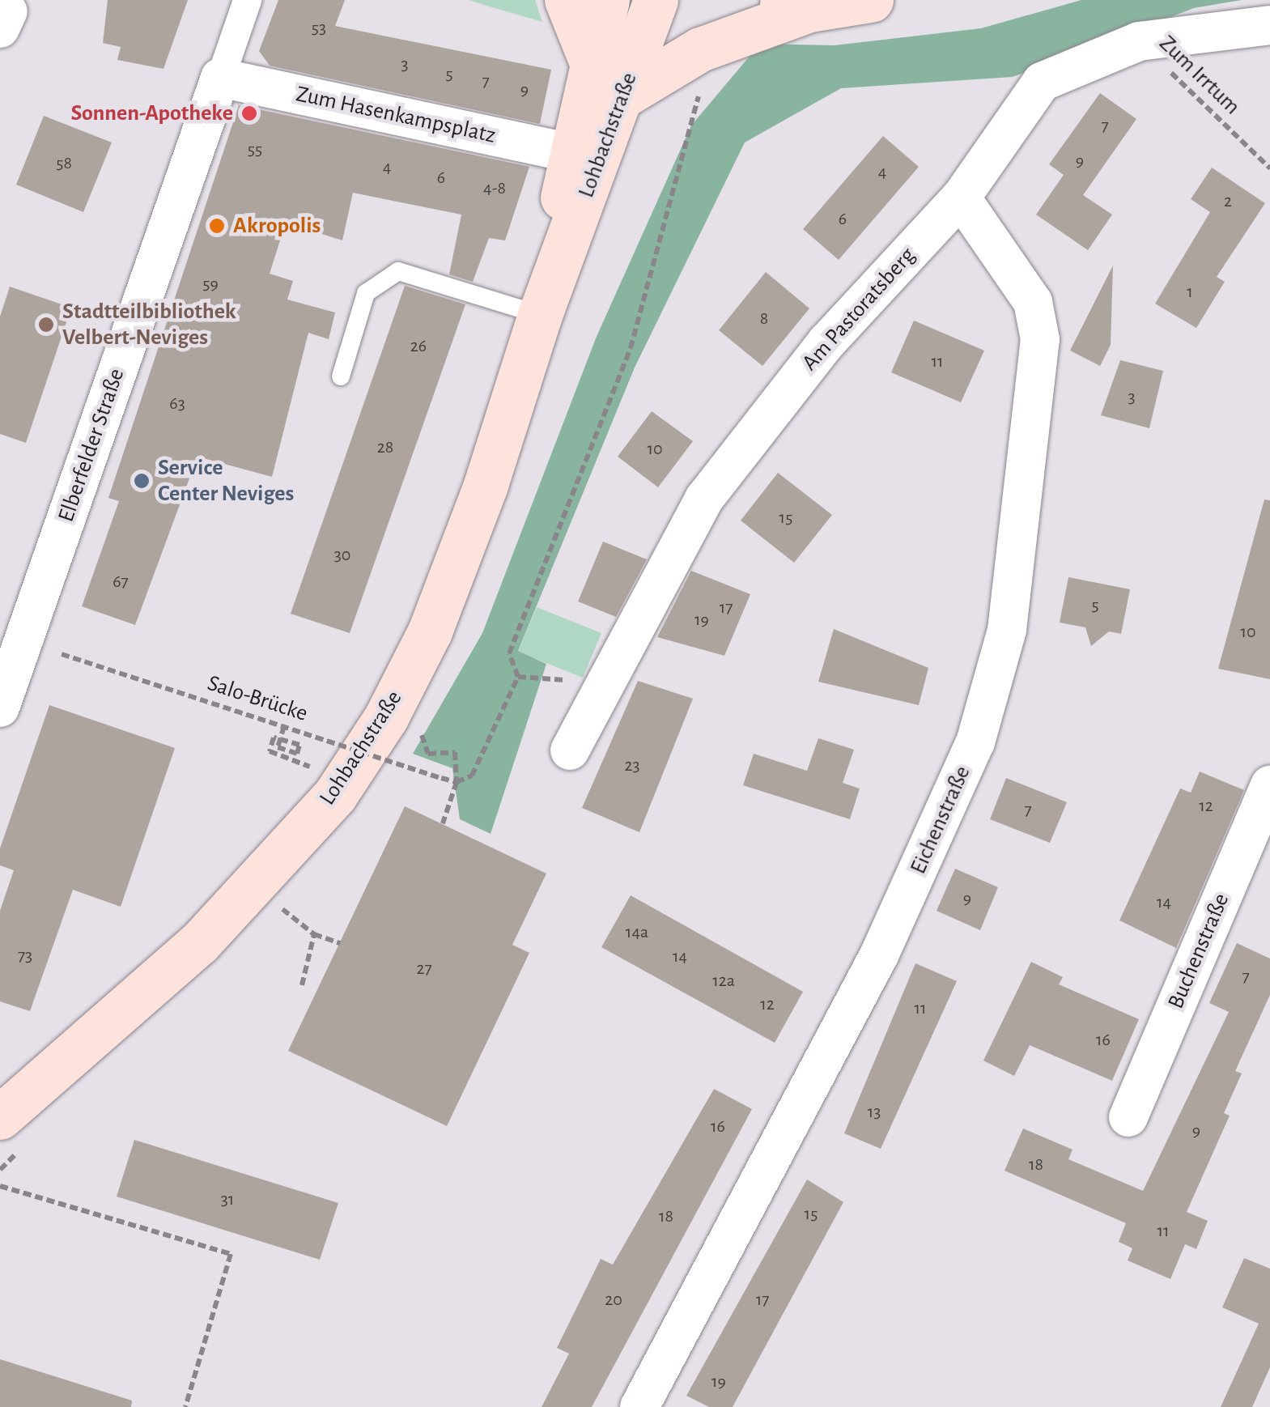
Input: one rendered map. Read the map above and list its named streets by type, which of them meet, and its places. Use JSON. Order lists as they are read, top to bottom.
{
  "streets": {
    "main road": ["Lohbachstraße"],
    "street": [
      "Zum Hasenkampsplatz",
      "Am Pastoratsberg",
      "Elberfelder Straße",
      "Eichenstraße",
      "Buchenstraße"
    ],
    "path": ["Zum Irrtum", "Salo-Brücke"]
  },
  "crossings": [
    ["Zum Irrtum", "Am Pastoratsberg"],
    ["Zum Hasenkampsplatz", "Lohbachstraße"],
    ["Zum Hasenkampsplatz", "Elberfelder Straße"],
    ["Am Pastoratsberg", "Eichenstraße"]
  ],
  "places": [
    "Sonnen-Apotheke",
    "Akropolis",
    "Stadtteilbibliothek Velbert-Neviges",
    "Service Center Neviges"
  ],
  "house_numbers": [
    "53",
    "3",
    "5",
    "7",
    "9",
    "7",
    "55",
    "9",
    "58",
    "4",
    "4",
    "6",
    "4-8",
    "2",
    "6",
    "59",
    "1",
    "8",
    "26",
    "11",
    "3",
    "63",
    "28",
    "10",
    "15",
    "30",
    "67",
    "5",
    "17",
    "19",
    "10",
    "23",
    "12",
    "7",
    "9",
    "14",
    "14a",
    "73",
    "14",
    "27",
    "7",
    "12a",
    "12",
    "11",
    "16",
    "13",
    "16",
    "9",
    "18",
    "31",
    "15",
    "18",
    "11",
    "20",
    "17",
    "19"
  ]
}
